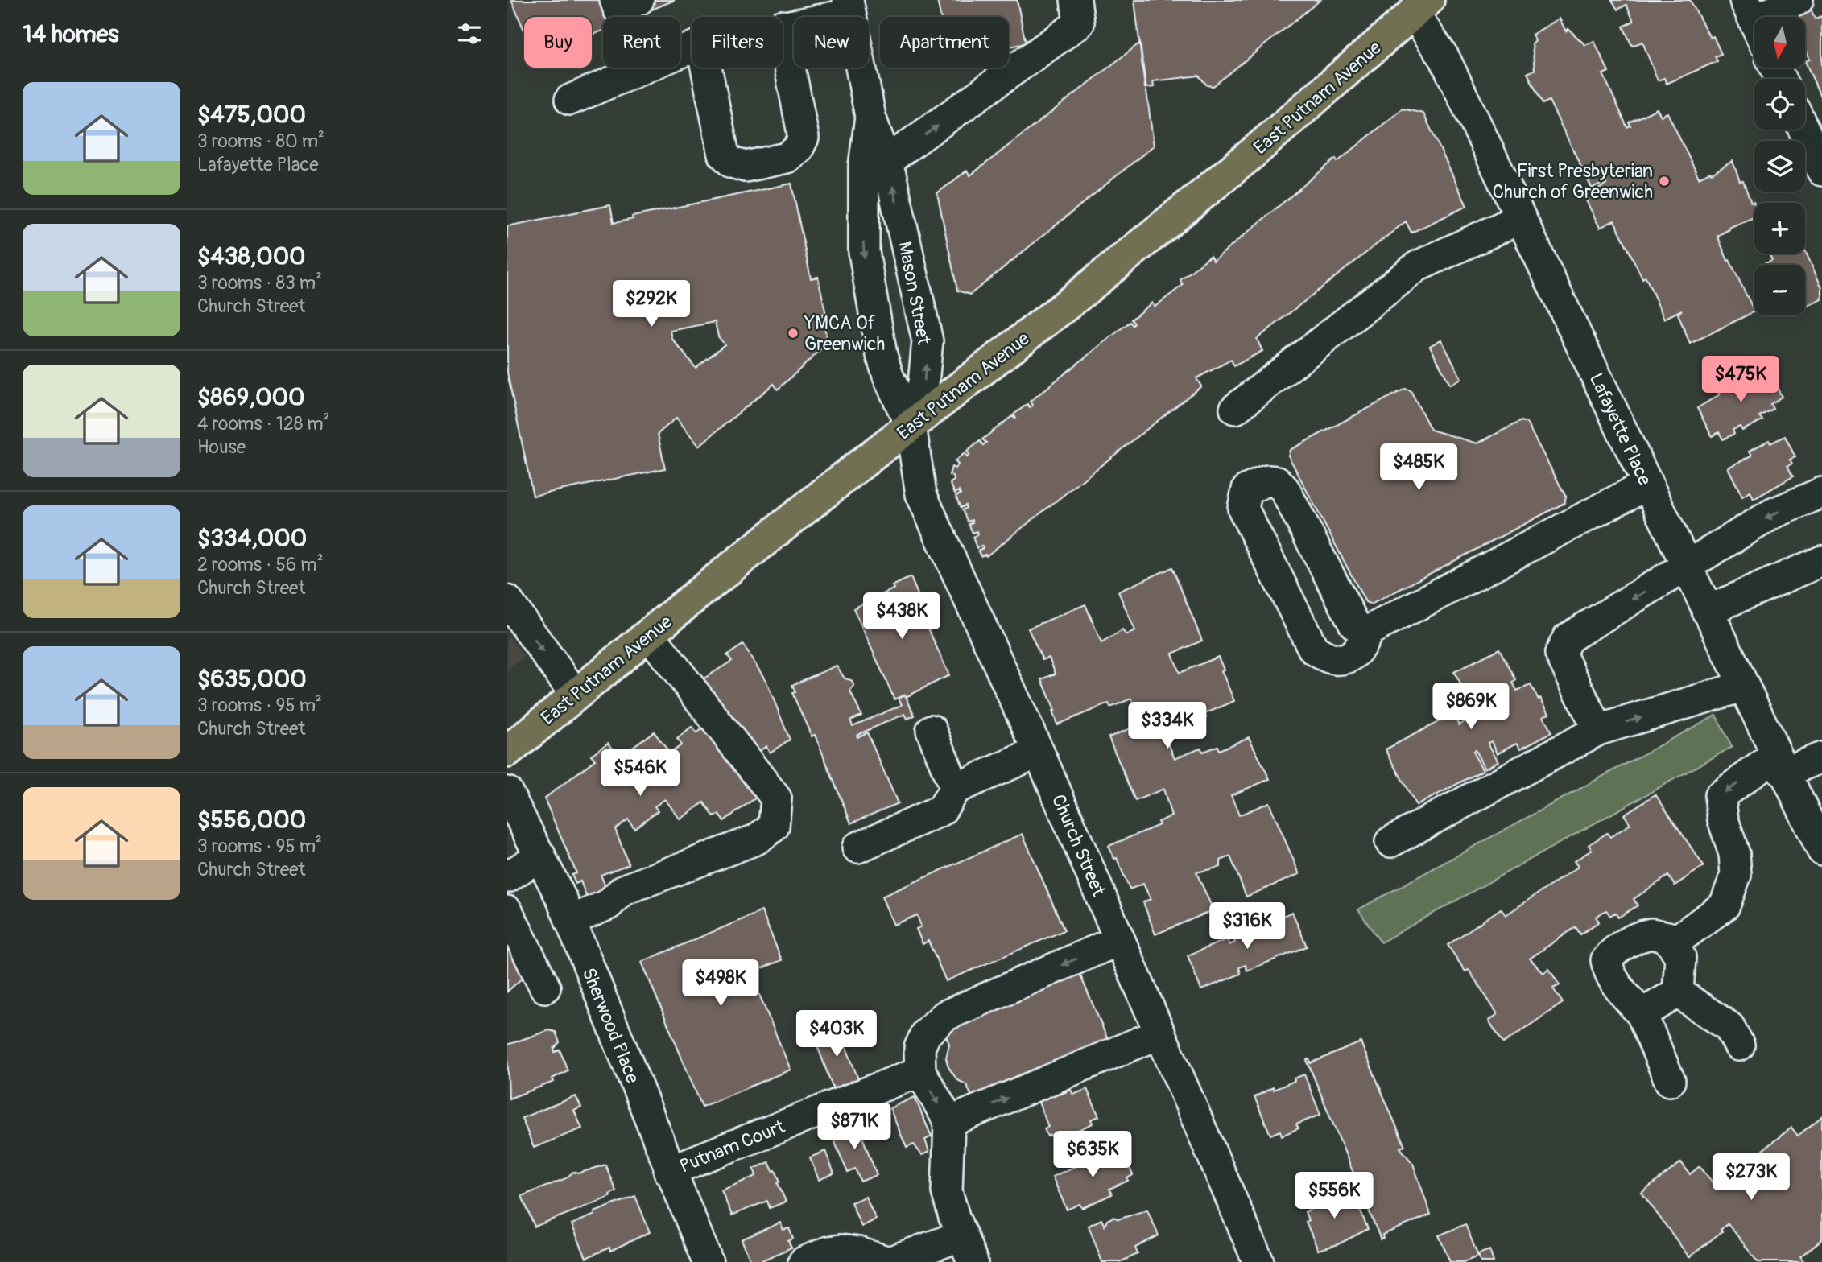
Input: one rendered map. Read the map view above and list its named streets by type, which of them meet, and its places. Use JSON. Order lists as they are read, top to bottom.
{
  "streets": {
    "main road": ["East Putnam Avenue"],
    "street": [
      "Mason Street",
      "Lafayette Place",
      "Church Street",
      "Sherwood Place",
      "Putnam Court"
    ]
  },
  "crossings": [
    ["East Putnam Avenue", "Mason Street"],
    ["East Putnam Avenue", "Lafayette Place"],
    ["East Putnam Avenue", "Church Street"],
    ["Mason Street", "Church Street"],
    ["Sherwood Place", "Putnam Court"]
  ],
  "places": ["First Presbyterian Church of Greenwich", "YMCA Of Greenwich"],
  "north": "bottom",
  "page": {
    "heading": "14 homes",
    "map_buttons": ["+", "−"],
    "chip": [
      "Buy",
      "Rent",
      "Filters",
      "New",
      "Apartment"
    ],
    "list": [
      {
        "name": "$475,000",
        "note": "3 rooms · 80 m² · Lafayette Place"
      },
      {
        "name": "$438,000",
        "note": "3 rooms · 83 m² · Church Street"
      },
      {
        "name": "$869,000",
        "note": "4 rooms · 128 m² · House"
      },
      {
        "name": "$334,000",
        "note": "2 rooms · 56 m² · Church Street"
      },
      {
        "name": "$635,000",
        "note": "3 rooms · 95 m² · Church Street"
      },
      {
        "name": "$556,000",
        "note": "3 rooms · 95 m² · Church Street"
      }
    ],
    "price": [
      "$292K",
      "$475K",
      "$485K",
      "$438K",
      "$869K",
      "$334K",
      "$546K",
      "$316K",
      "$498K",
      "$403K",
      "$871K",
      "$635K",
      "$273K",
      "$556K"
    ]
  }
}
